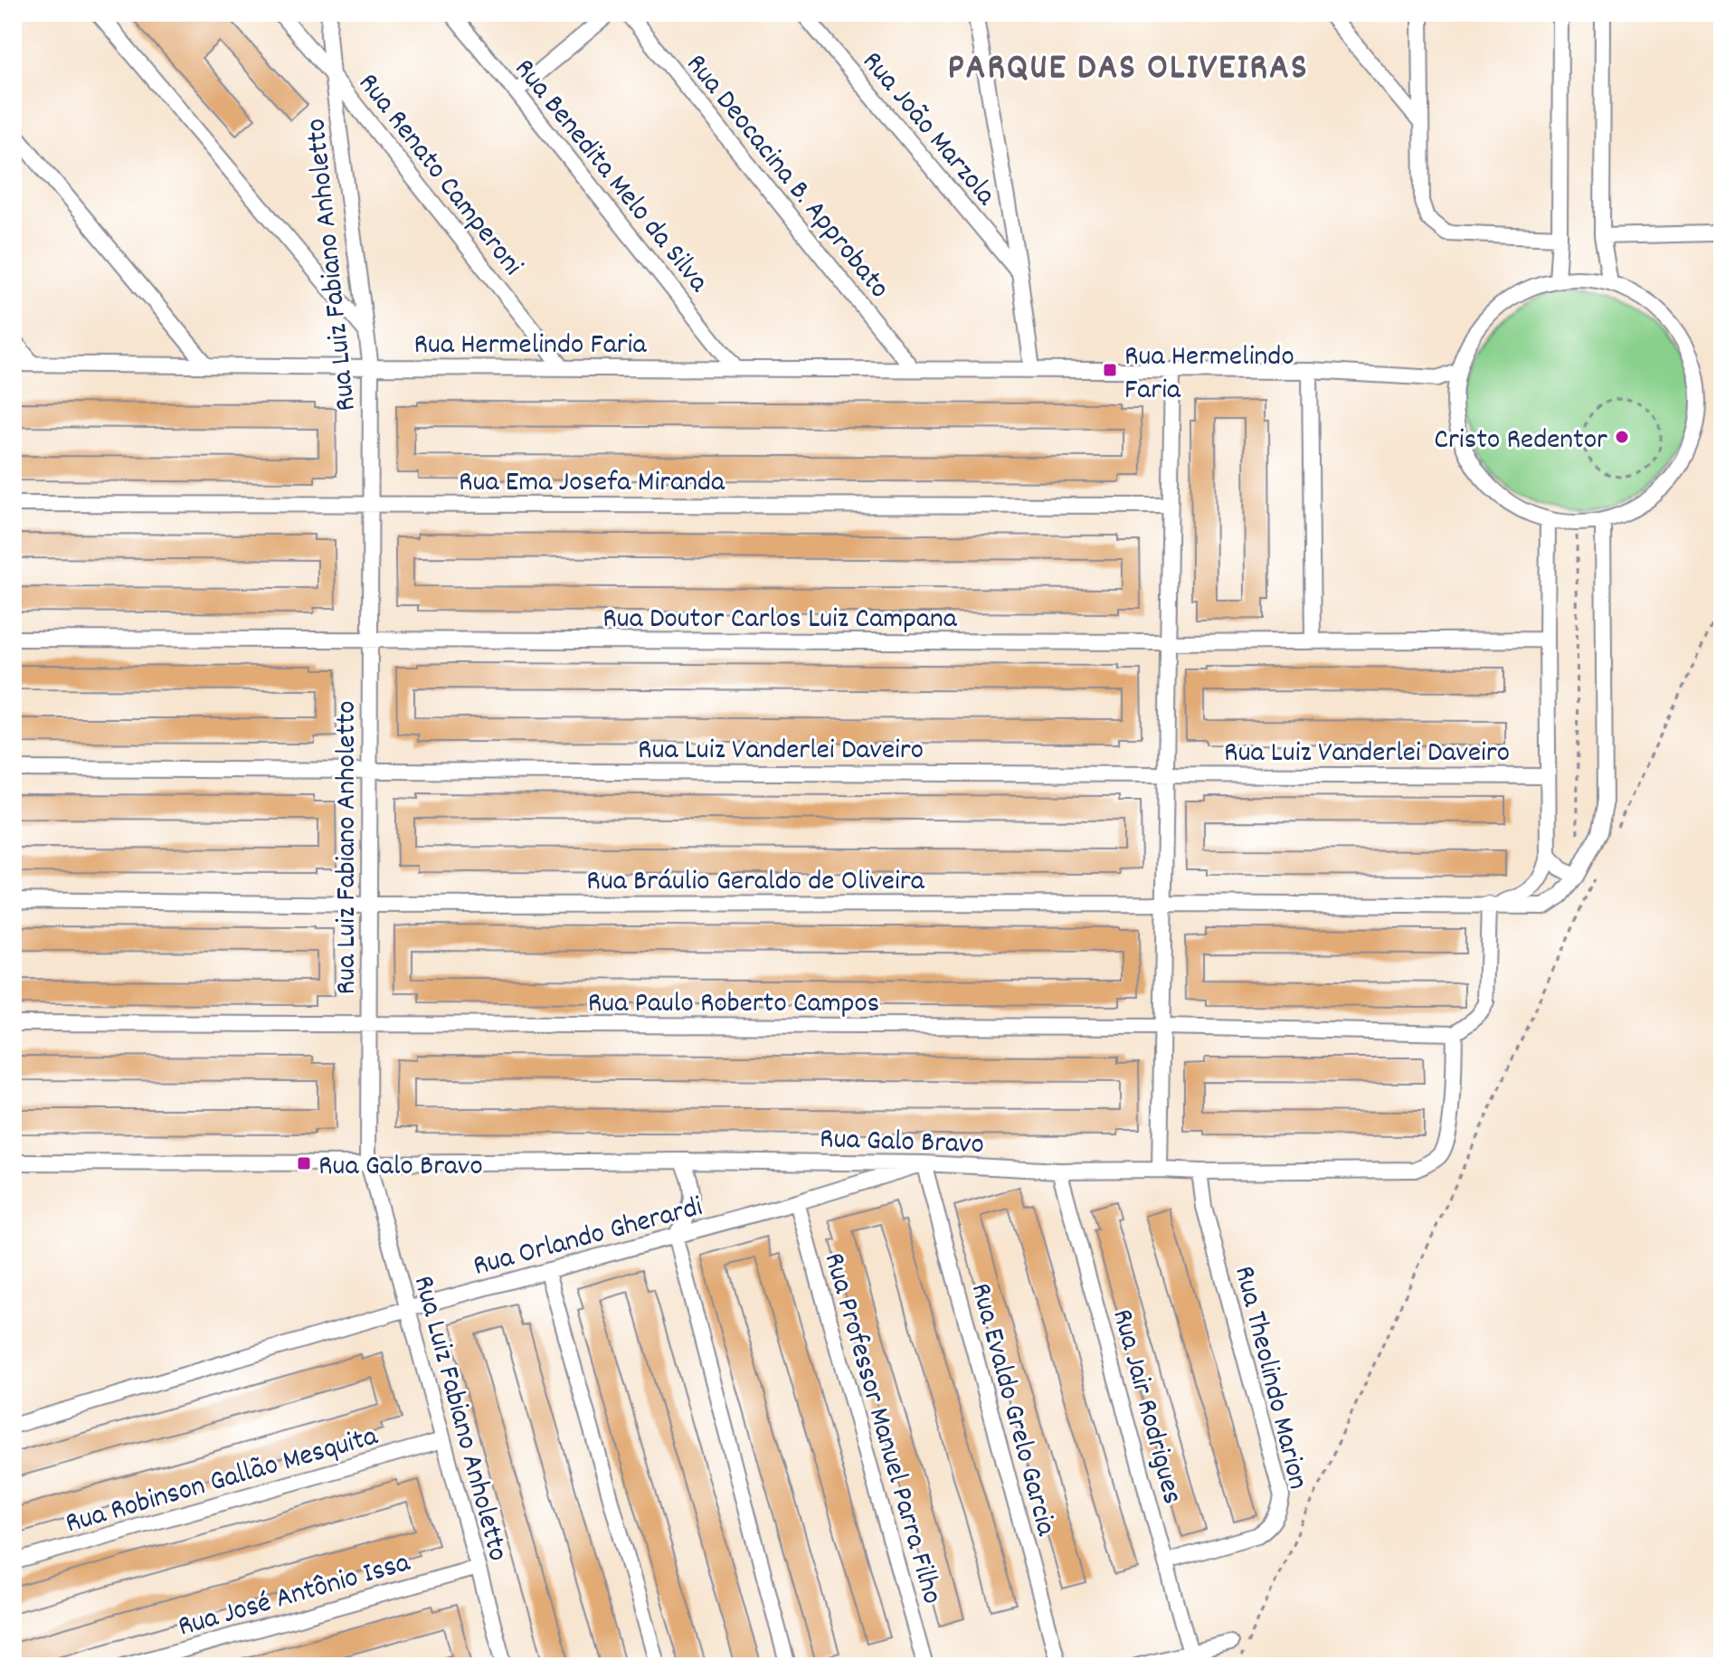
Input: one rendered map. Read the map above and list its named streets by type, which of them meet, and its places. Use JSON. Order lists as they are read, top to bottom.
{
  "streets": {
    "street": [
      "Rua João Marzola",
      "Rua Renato Camperoni",
      "Rua Benedita Melo da Silva",
      "Rua Deocacina B. Approbato",
      "Rua Luiz Fabiano Anholetto",
      "Rua Hermelindo Faria",
      "Rua Ema Josefa Miranda",
      "Rua Doutor Carlos Luiz Campana",
      "Rua Luiz Vanderlei Daveiro",
      "Rua Bráulio Geraldo de Oliveira",
      "Rua Paulo Roberto Campos",
      "Rua Galo Bravo",
      "Rua Orlando Gherardi",
      "Rua Theolindo Marion",
      "Rua Jair Rodrigues",
      "Rua Evaldo Grelo Garcia",
      "Rua Professor Manuel Parra Filho",
      "Rua Robinson Gallão Mesquita",
      "Rua José Antônio Issa"
    ]
  },
  "crossings": [
    ["Rua Renato Camperoni", "Rua Luiz Fabiano Anholetto"],
    ["Rua Renato Camperoni", "Rua Hermelindo Faria"],
    ["Rua Benedita Melo da Silva", "Rua Hermelindo Faria"],
    ["Rua Deocacina B. Approbato", "Rua Hermelindo Faria"],
    ["Rua Luiz Fabiano Anholetto", "Rua Hermelindo Faria"],
    ["Rua Luiz Fabiano Anholetto", "Rua Ema Josefa Miranda"],
    ["Rua Luiz Fabiano Anholetto", "Rua Doutor Carlos Luiz Campana"],
    ["Rua Luiz Fabiano Anholetto", "Rua Luiz Vanderlei Daveiro"],
    ["Rua Luiz Fabiano Anholetto", "Rua Bráulio Geraldo de Oliveira"],
    ["Rua Luiz Fabiano Anholetto", "Rua Paulo Roberto Campos"],
    ["Rua Luiz Fabiano Anholetto", "Rua Galo Bravo"],
    ["Rua Luiz Fabiano Anholetto", "Rua Orlando Gherardi"],
    ["Rua Luiz Fabiano Anholetto", "Rua Robinson Gallão Mesquita"],
    ["Rua Luiz Fabiano Anholetto", "Rua José Antônio Issa"],
    ["Rua Paulo Roberto Campos", "Rua Galo Bravo"],
    ["Rua Galo Bravo", "Rua Orlando Gherardi"],
    ["Rua Galo Bravo", "Rua Theolindo Marion"],
    ["Rua Galo Bravo", "Rua Jair Rodrigues"],
    ["Rua Galo Bravo", "Rua Evaldo Grelo Garcia"],
    ["Rua Orlando Gherardi", "Rua Evaldo Grelo Garcia"],
    ["Rua Orlando Gherardi", "Rua Professor Manuel Parra Filho"],
    ["Rua Theolindo Marion", "Rua Jair Rodrigues"]
  ],
  "districts": ["PARQUE DAS OLIVEIRAS"],
  "places": {
    "transit": ["Rua Hermelindo Faria", "Rua Galo Bravo"],
    "other": ["Cristo Redentor"]
  }
}
